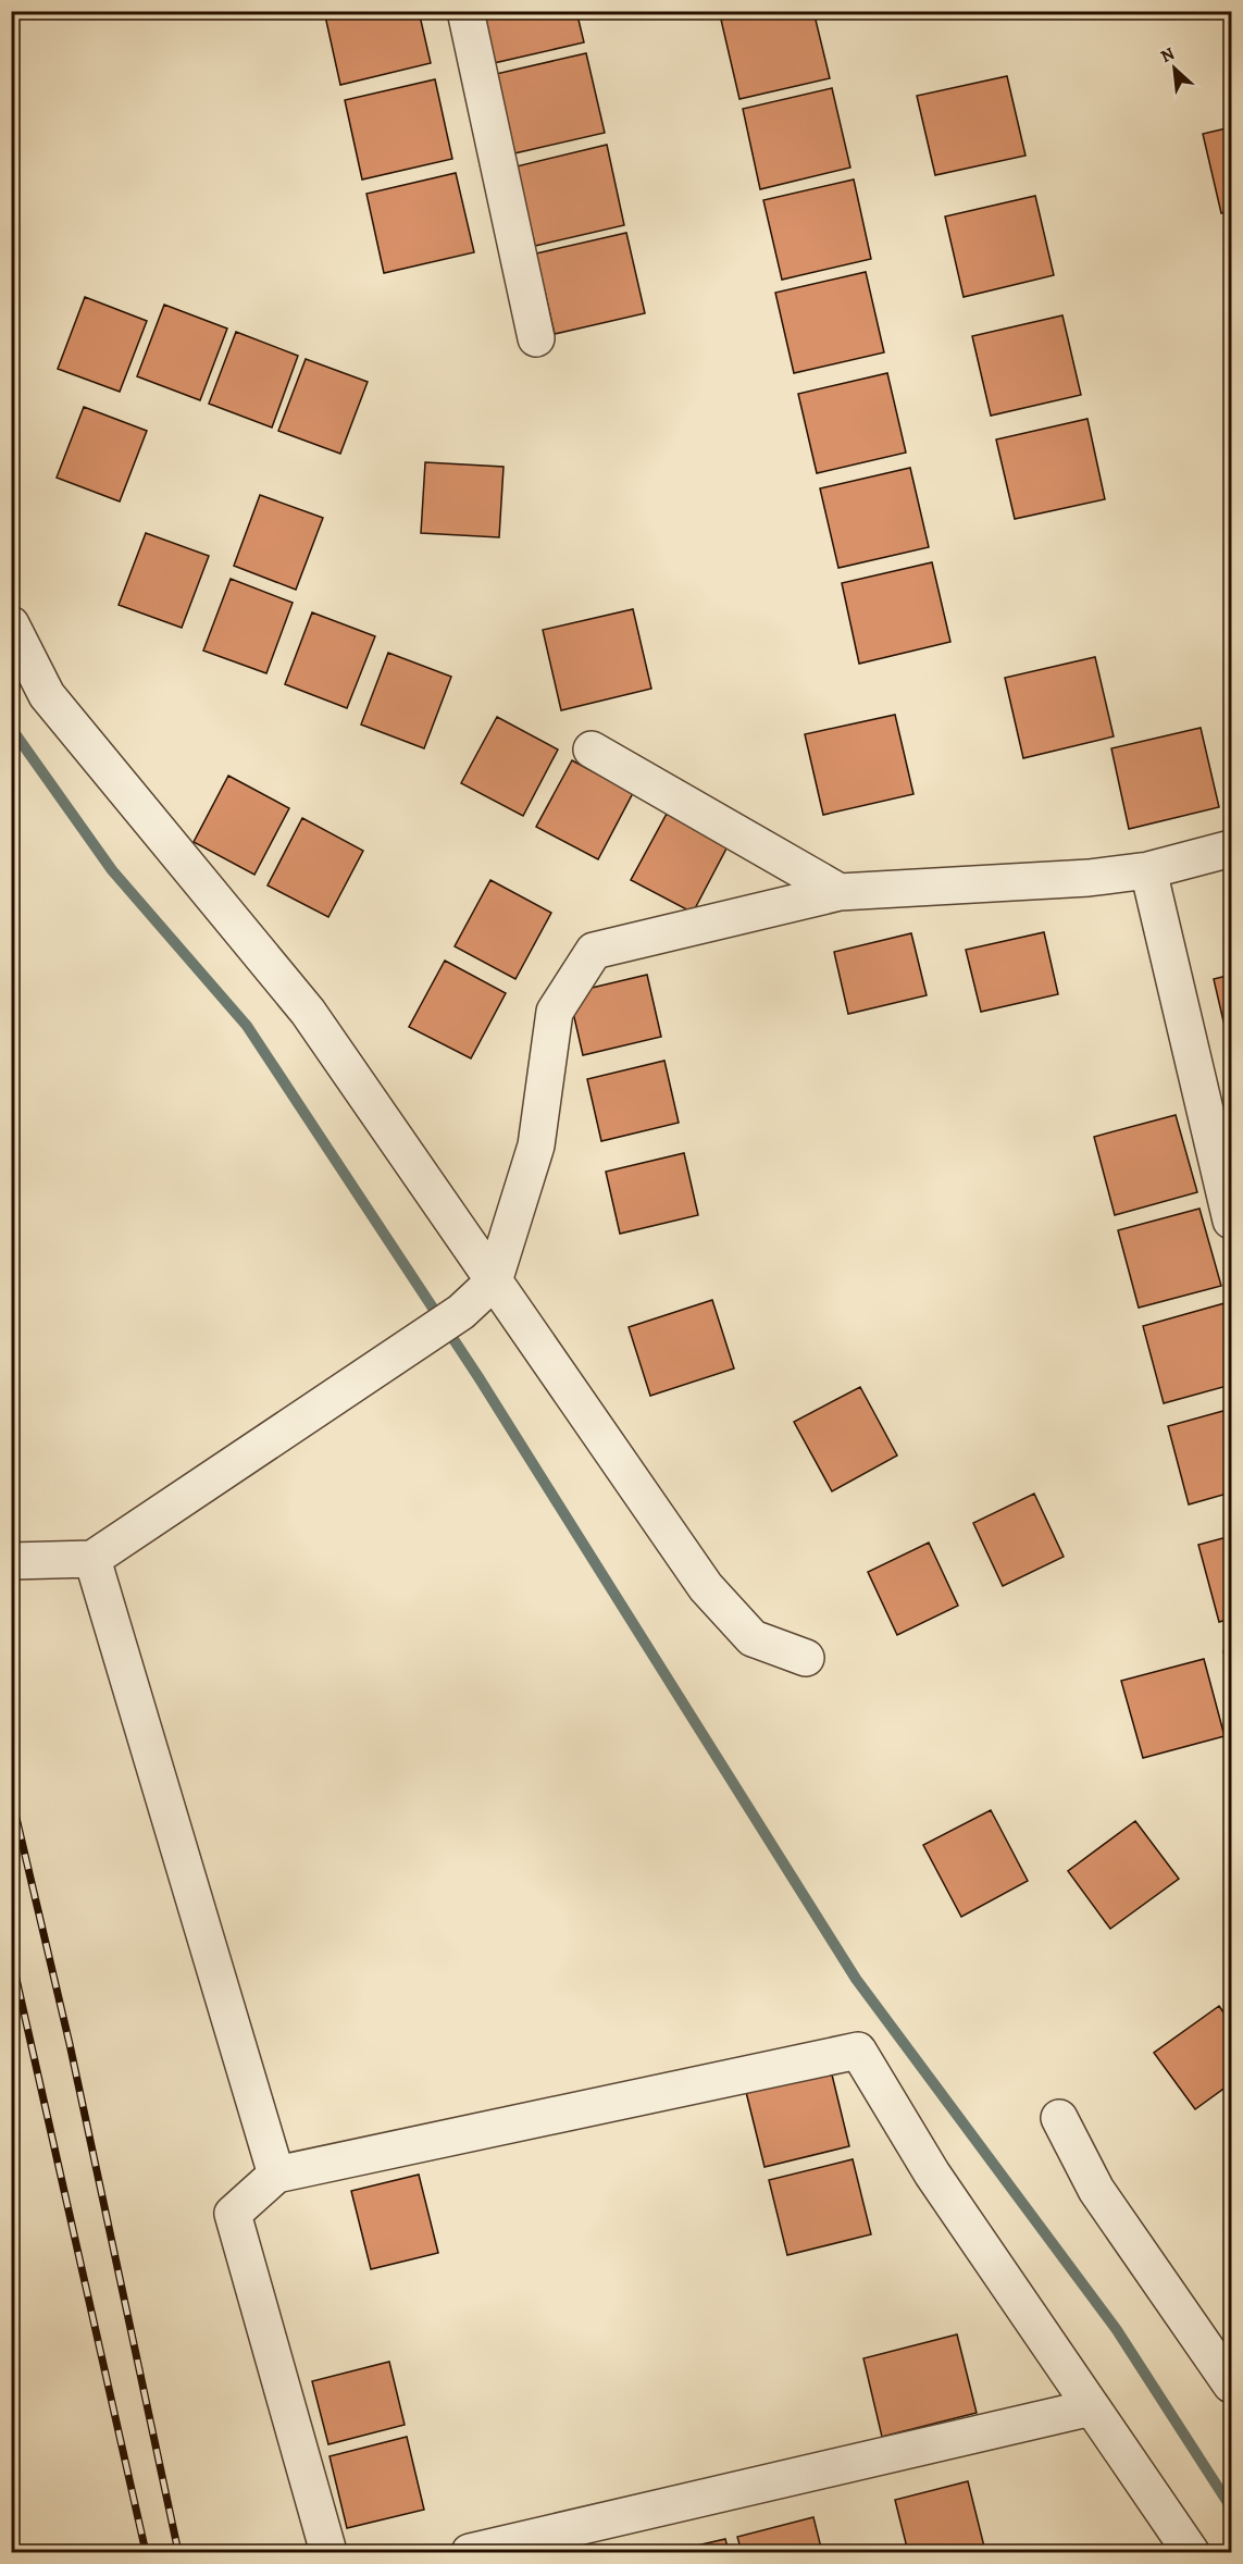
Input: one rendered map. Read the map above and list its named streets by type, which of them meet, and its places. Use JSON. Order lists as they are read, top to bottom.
{
  "north": "top left"
}
